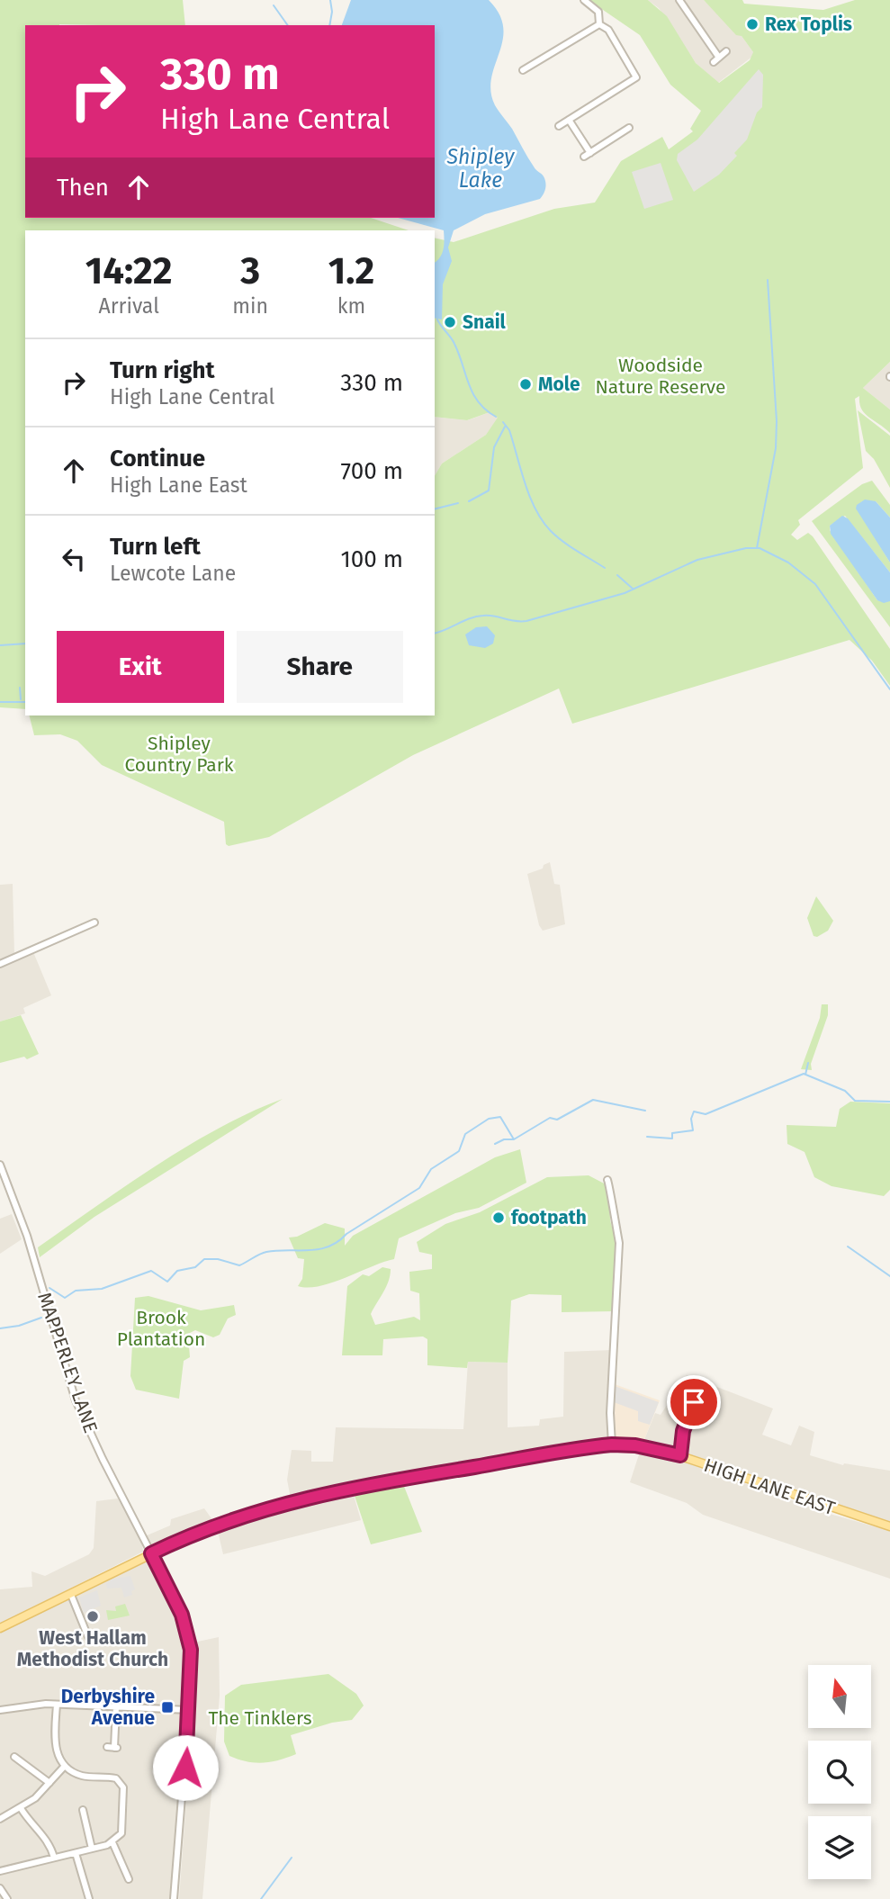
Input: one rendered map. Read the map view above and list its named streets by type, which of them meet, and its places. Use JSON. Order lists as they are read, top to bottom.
{
  "streets": {
    "main road": ["HIGH LANE EAST"],
    "street": ["MAPPERLEY LANE"]
  },
  "crossings": [
    ["MAPPERLEY LANE", "HIGH LANE EAST"]
  ],
  "water": ["Shipley Lake"],
  "parks": [
    "Woodside Nature Reserve",
    "Shipley Country Park",
    "Brook Plantation",
    "The Tinklers"
  ],
  "places": {
    "other": [
      "Rex Toplis",
      "Snail",
      "Mole",
      "footpath",
      "West Hallam Methodist Church"
    ],
    "transit": ["Derbyshire Avenue"]
  },
  "north": "top",
  "page": {
    "turn": ["330 m", "High Lane Central"],
    "then": "Then",
    "eta": [
      "14:22",
      "Arrival",
      "3",
      "min",
      "1.2",
      "km"
    ],
    "list": [
      {
        "name": "Turn right",
        "note": "High Lane Central",
        "value": "330 m"
      },
      {
        "name": "Continue",
        "note": "High Lane East",
        "value": "700 m"
      },
      {
        "name": "Turn left",
        "note": "Lewcote Lane",
        "value": "100 m"
      }
    ],
    "buttons": ["Exit", "Share"]
  }
}
